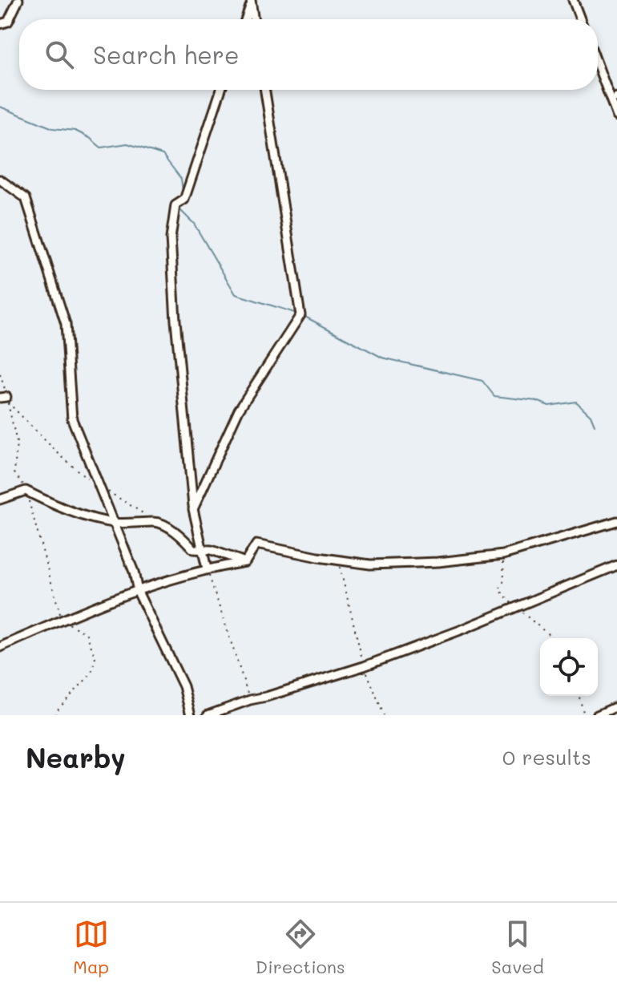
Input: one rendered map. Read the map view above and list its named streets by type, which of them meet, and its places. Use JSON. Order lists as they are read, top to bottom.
{
  "page": {
    "search": "Search here",
    "heading": ["Nearby", "0 results"],
    "nav": ["Map", "Directions", "Saved"]
  }
}
